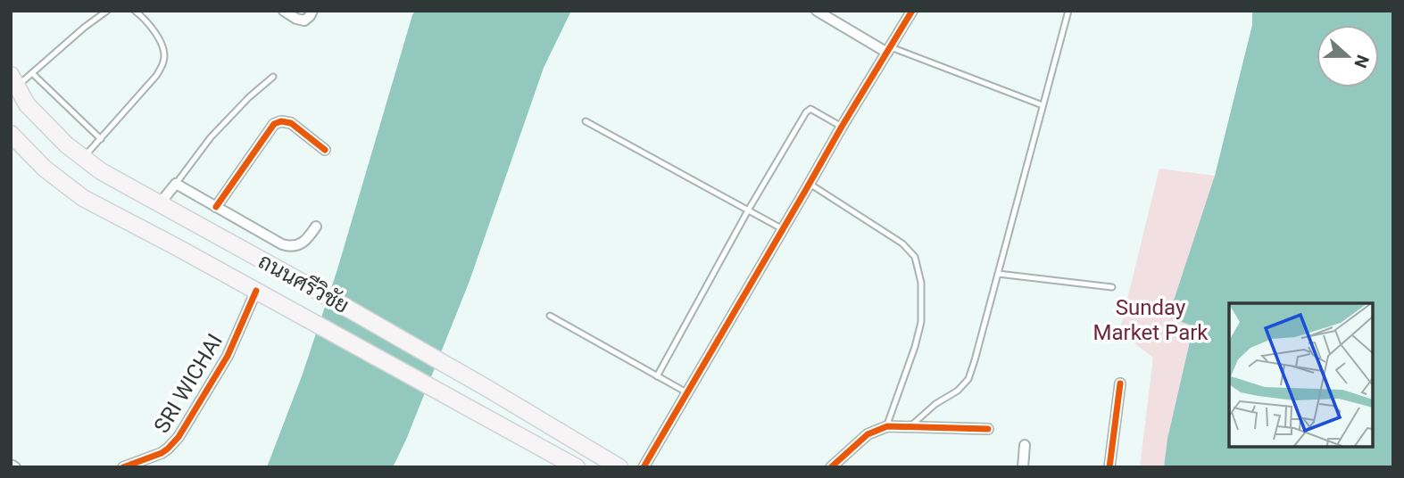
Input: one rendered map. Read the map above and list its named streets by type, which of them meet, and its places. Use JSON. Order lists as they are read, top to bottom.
{
  "streets": {
    "main road": ["ถนนศรีวิชัย"],
    "street": ["SRI WICHAI"]
  },
  "crossings": [
    ["ถนนศรีวิชัย", "SRI WICHAI"]
  ],
  "parks": ["Sunday Market Park"],
  "north": "right"
}
